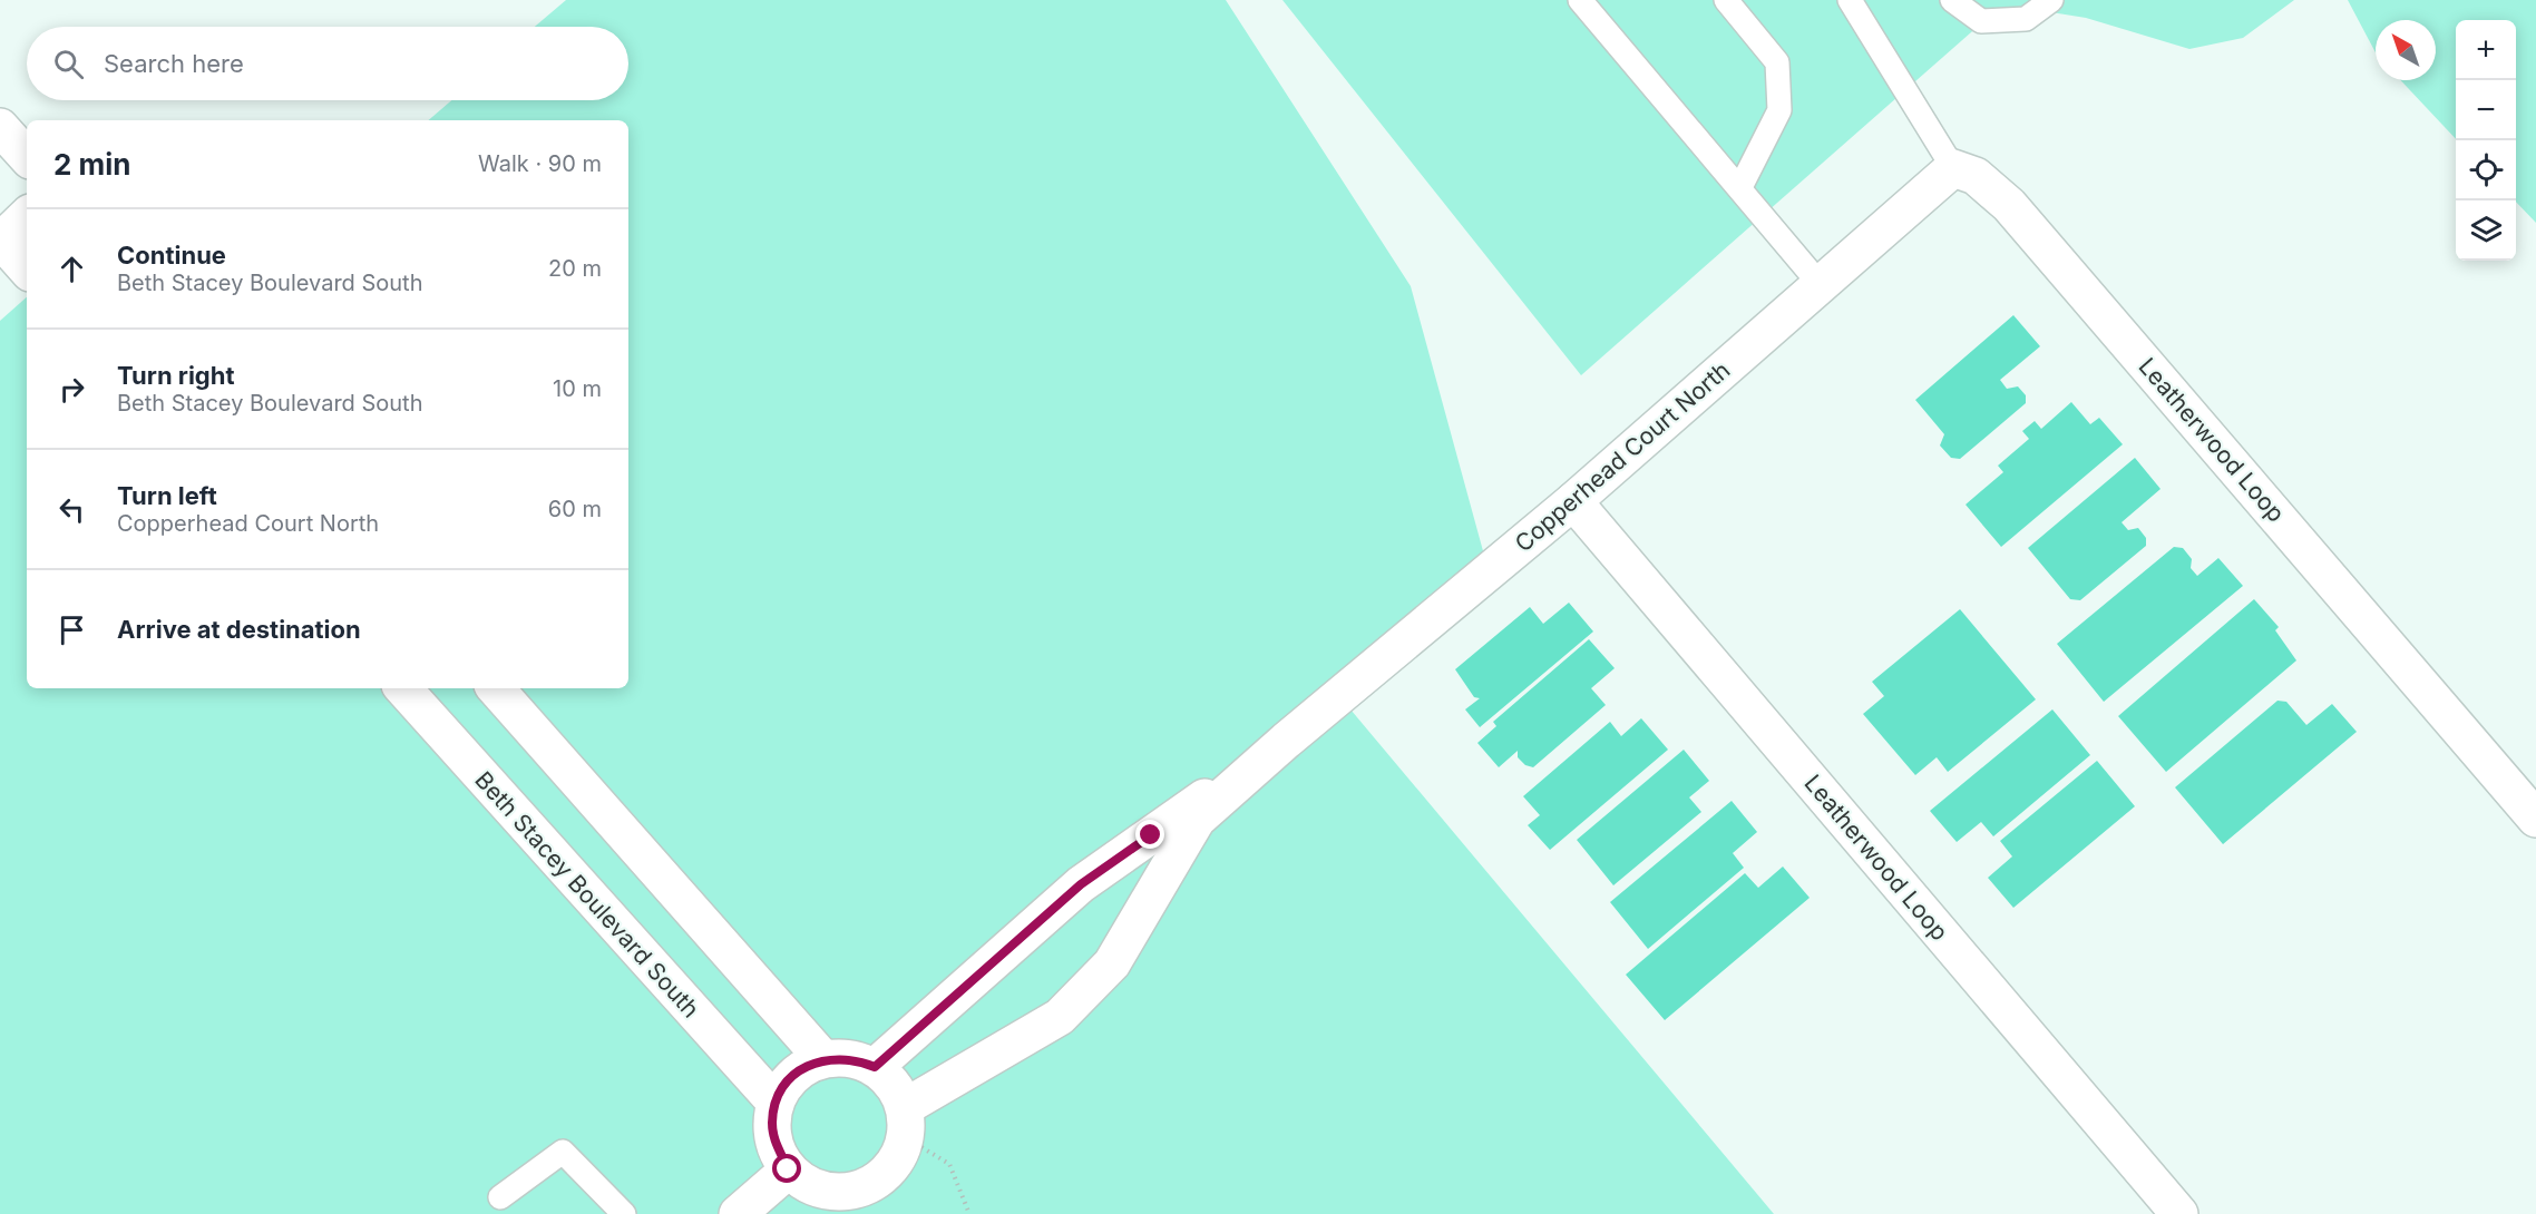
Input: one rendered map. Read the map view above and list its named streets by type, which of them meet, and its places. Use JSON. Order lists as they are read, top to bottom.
{
  "streets": {
    "street": ["Leatherwood Loop", "Copperhead Court North", "Beth Stacey Boulevard South"]
  },
  "crossings": [
    ["Leatherwood Loop", "Copperhead Court North"],
    ["Copperhead Court North", "Beth Stacey Boulevard South"]
  ],
  "north": "top left",
  "page": {
    "map_buttons": ["+", "−"],
    "search": "Search here",
    "heading": ["2 min", "Walk · 90 m"],
    "list": [
      ["Continue", "Beth Stacey Boulevard South", "20 m"],
      ["Turn right", "Beth Stacey Boulevard South", "10 m"],
      ["Turn left", "Copperhead Court North", "60 m"],
      "Arrive at destination"
    ]
  }
}
